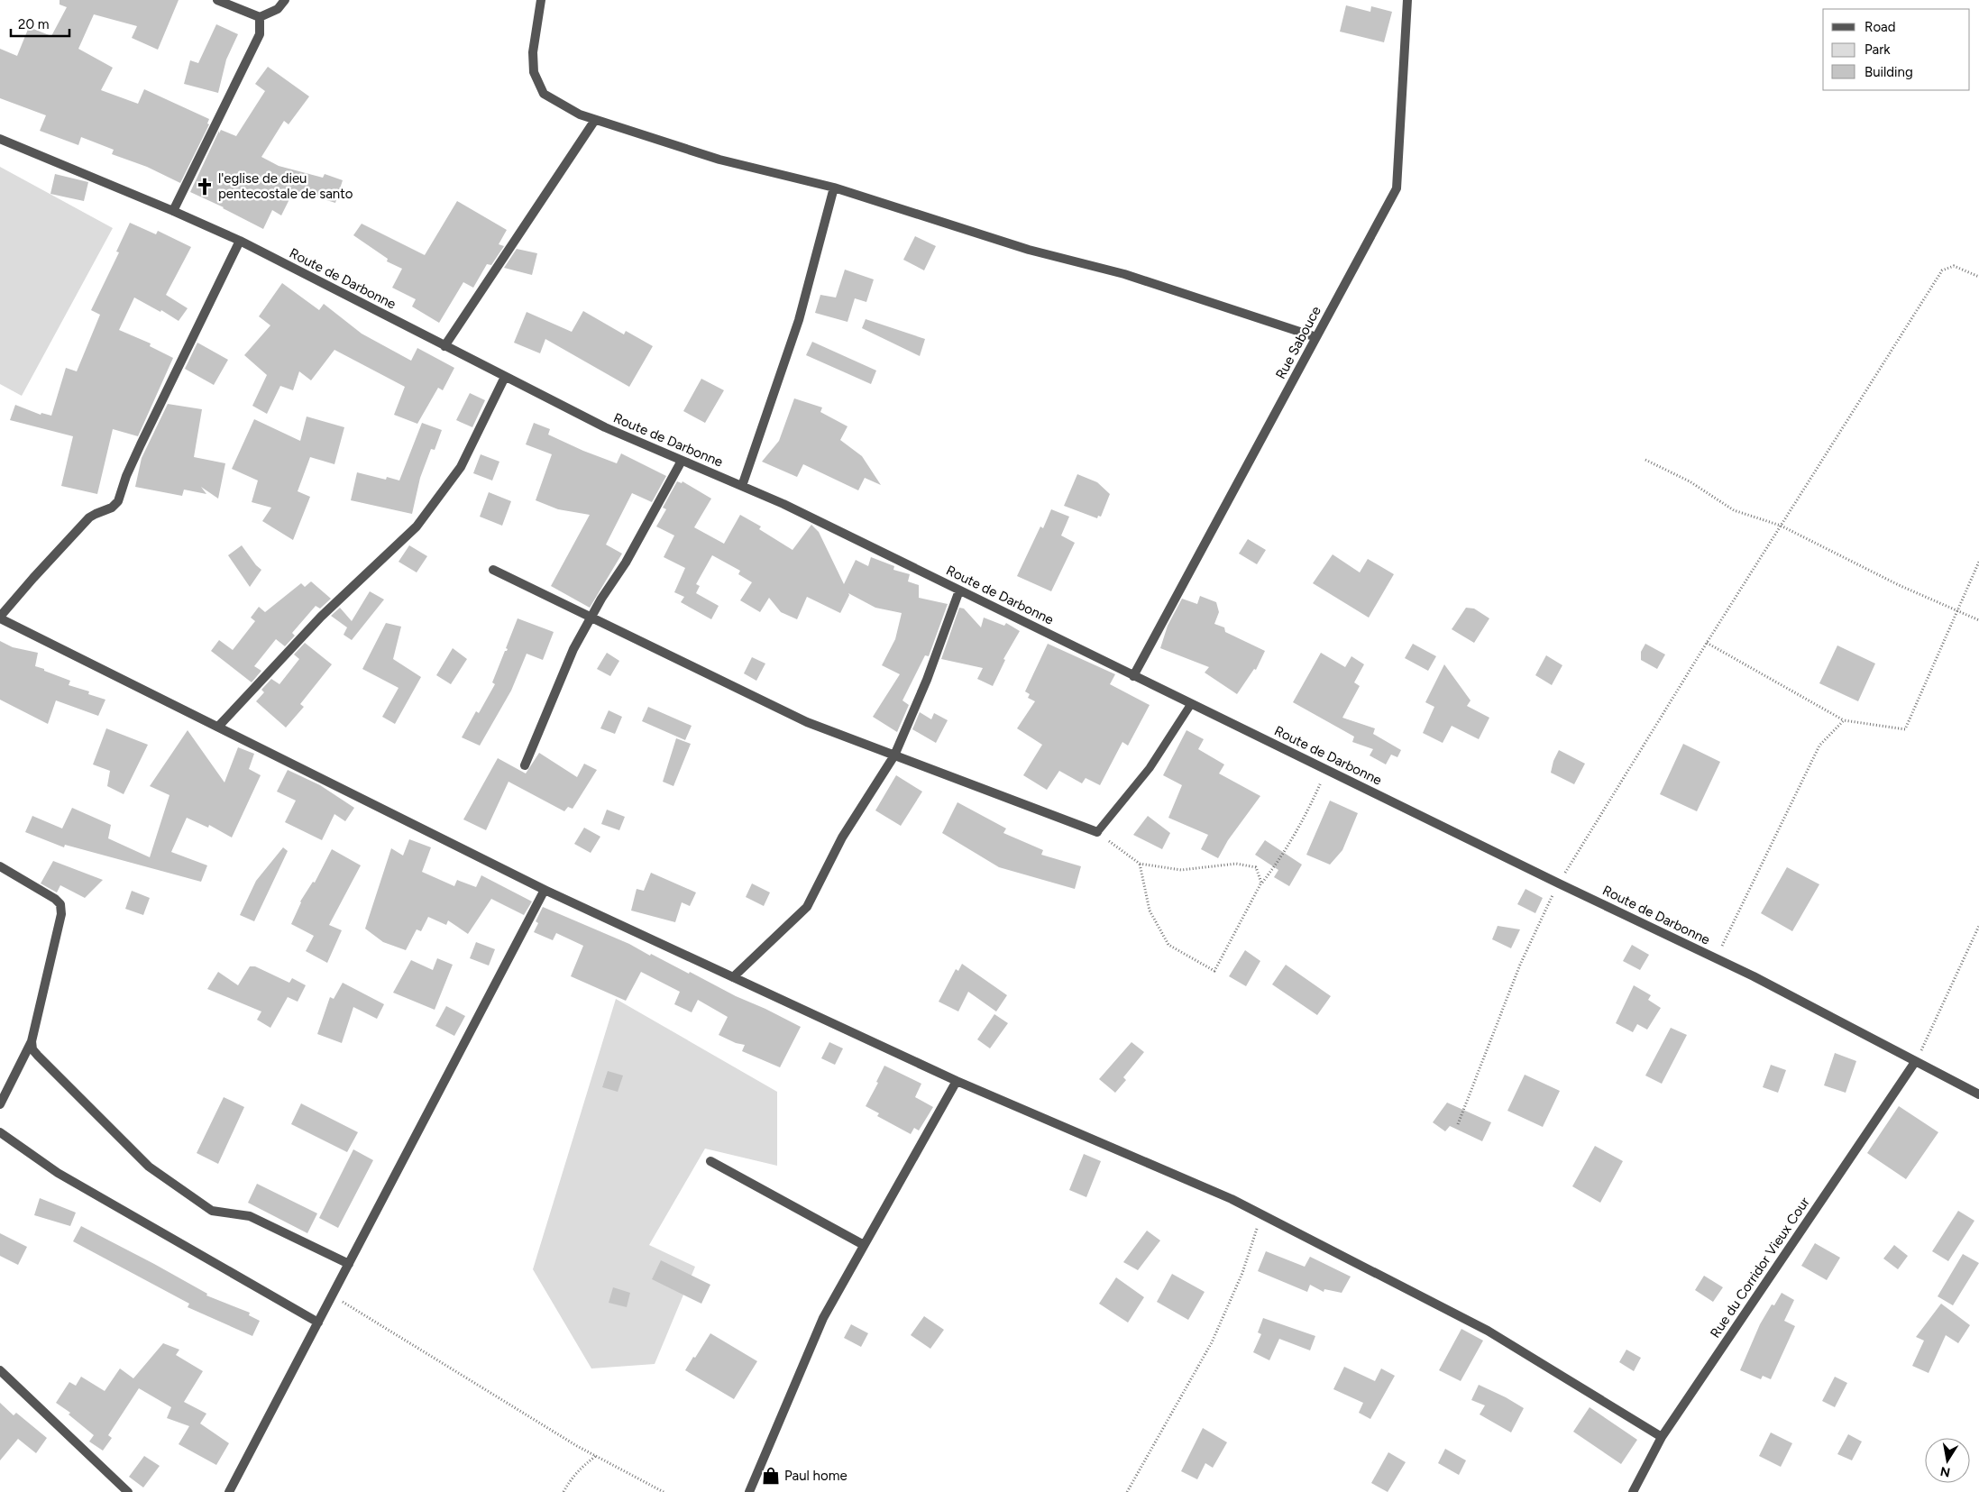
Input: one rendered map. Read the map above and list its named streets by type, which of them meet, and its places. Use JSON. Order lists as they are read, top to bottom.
{
  "streets": {
    "street": ["Route de Darbonne", "Rue Sabouce", "Rue du Corridor Vieux Cour"]
  },
  "crossings": [
    ["Route de Darbonne", "Rue Sabouce"],
    ["Route de Darbonne", "Rue du Corridor Vieux Cour"]
  ],
  "places": {
    "church": ["l'eglise de dieu pentecostale de santo"],
    "shop": ["Paul home"]
  },
  "legend": ["Road", "Park", "Building"],
  "scale_bar": "20 m",
  "north": "bottom"
}
